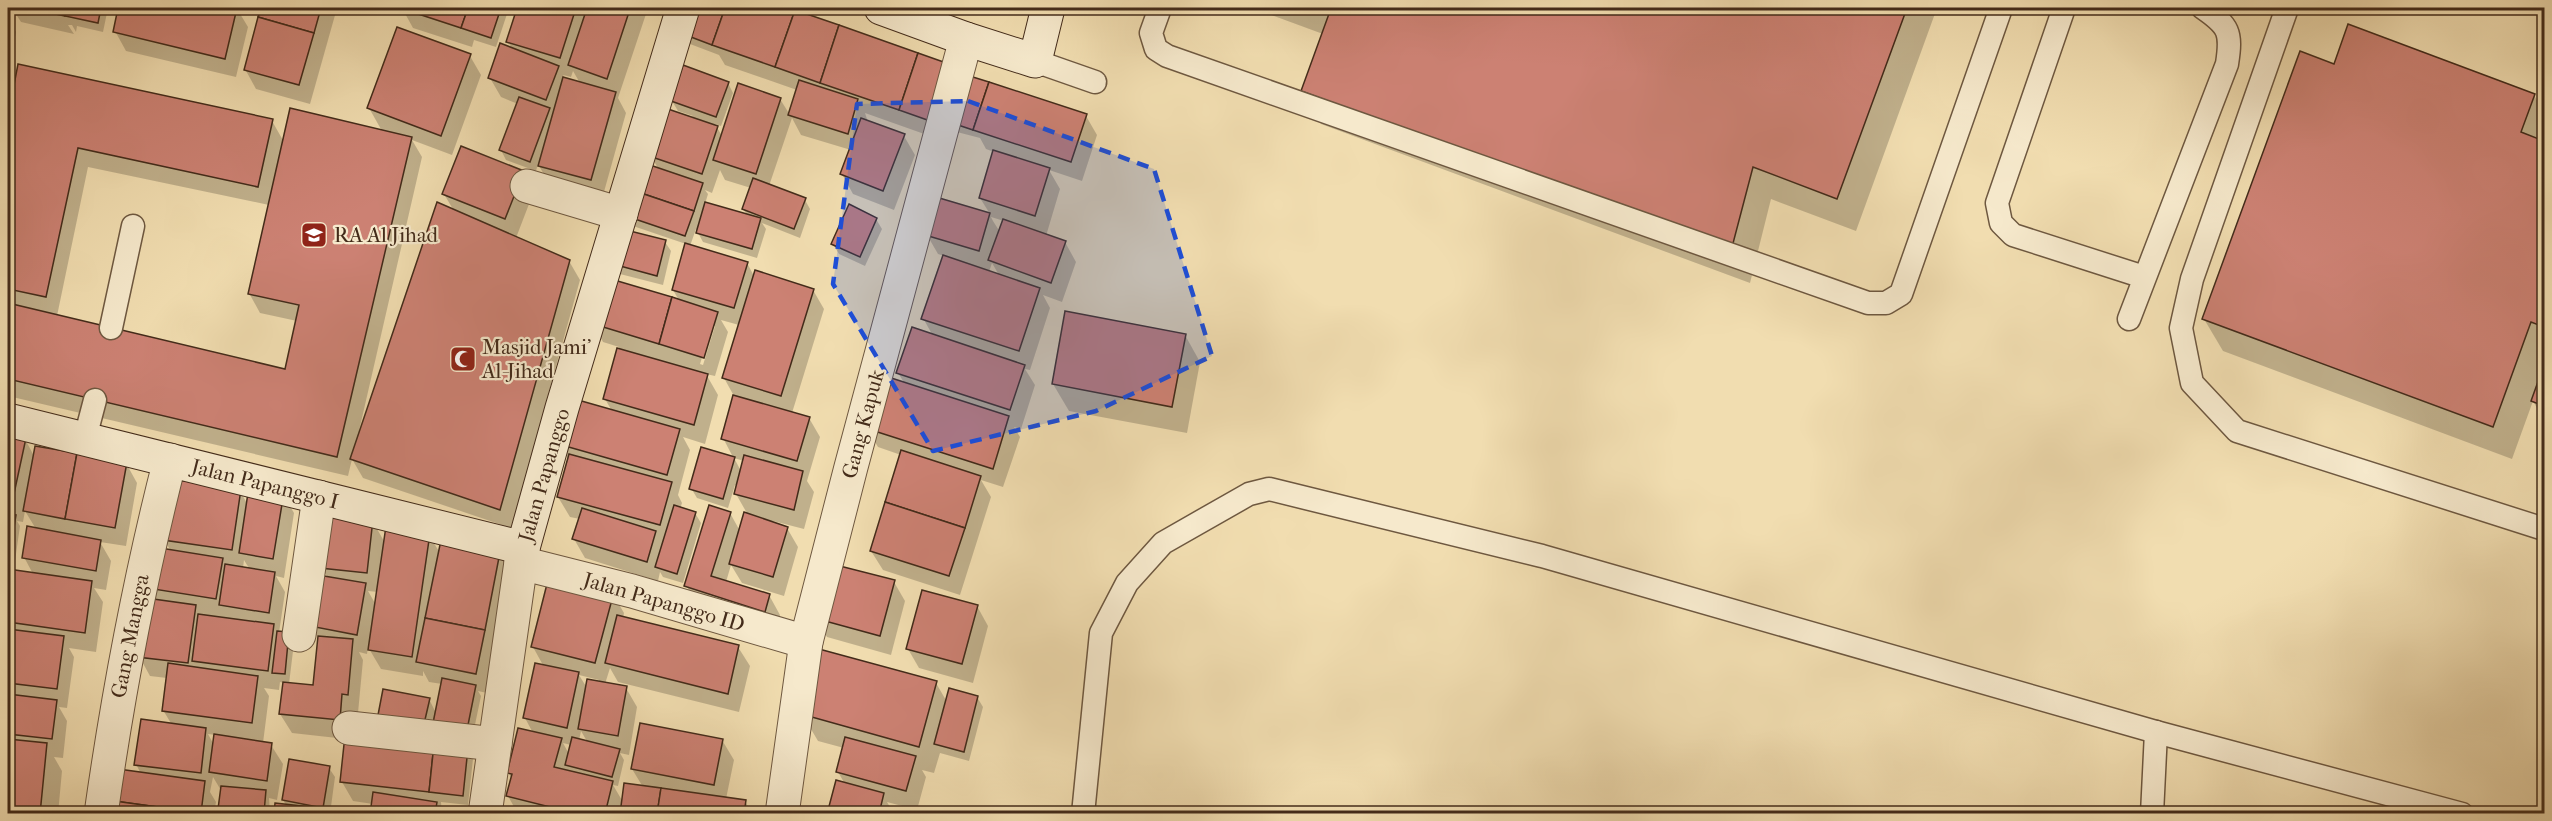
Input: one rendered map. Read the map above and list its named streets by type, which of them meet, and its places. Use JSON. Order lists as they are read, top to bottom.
{
  "streets": {
    "street": [
      "Gang Kapuk",
      "Jalan Papanggo",
      "Jalan Papanggo I",
      "Jalan Papanggo ID",
      "Gang Mangga"
    ]
  },
  "crossings": [
    ["Gang Kapuk", "Jalan Papanggo ID"],
    ["Jalan Papanggo", "Jalan Papanggo I"],
    ["Jalan Papanggo", "Jalan Papanggo ID"],
    ["Jalan Papanggo I", "Jalan Papanggo ID"],
    ["Jalan Papanggo I", "Gang Mangga"]
  ],
  "places": {
    "school or university": ["RA Al Jihad"],
    "mosque": ["Masjid Jami' Al-Jihad"]
  }
}
